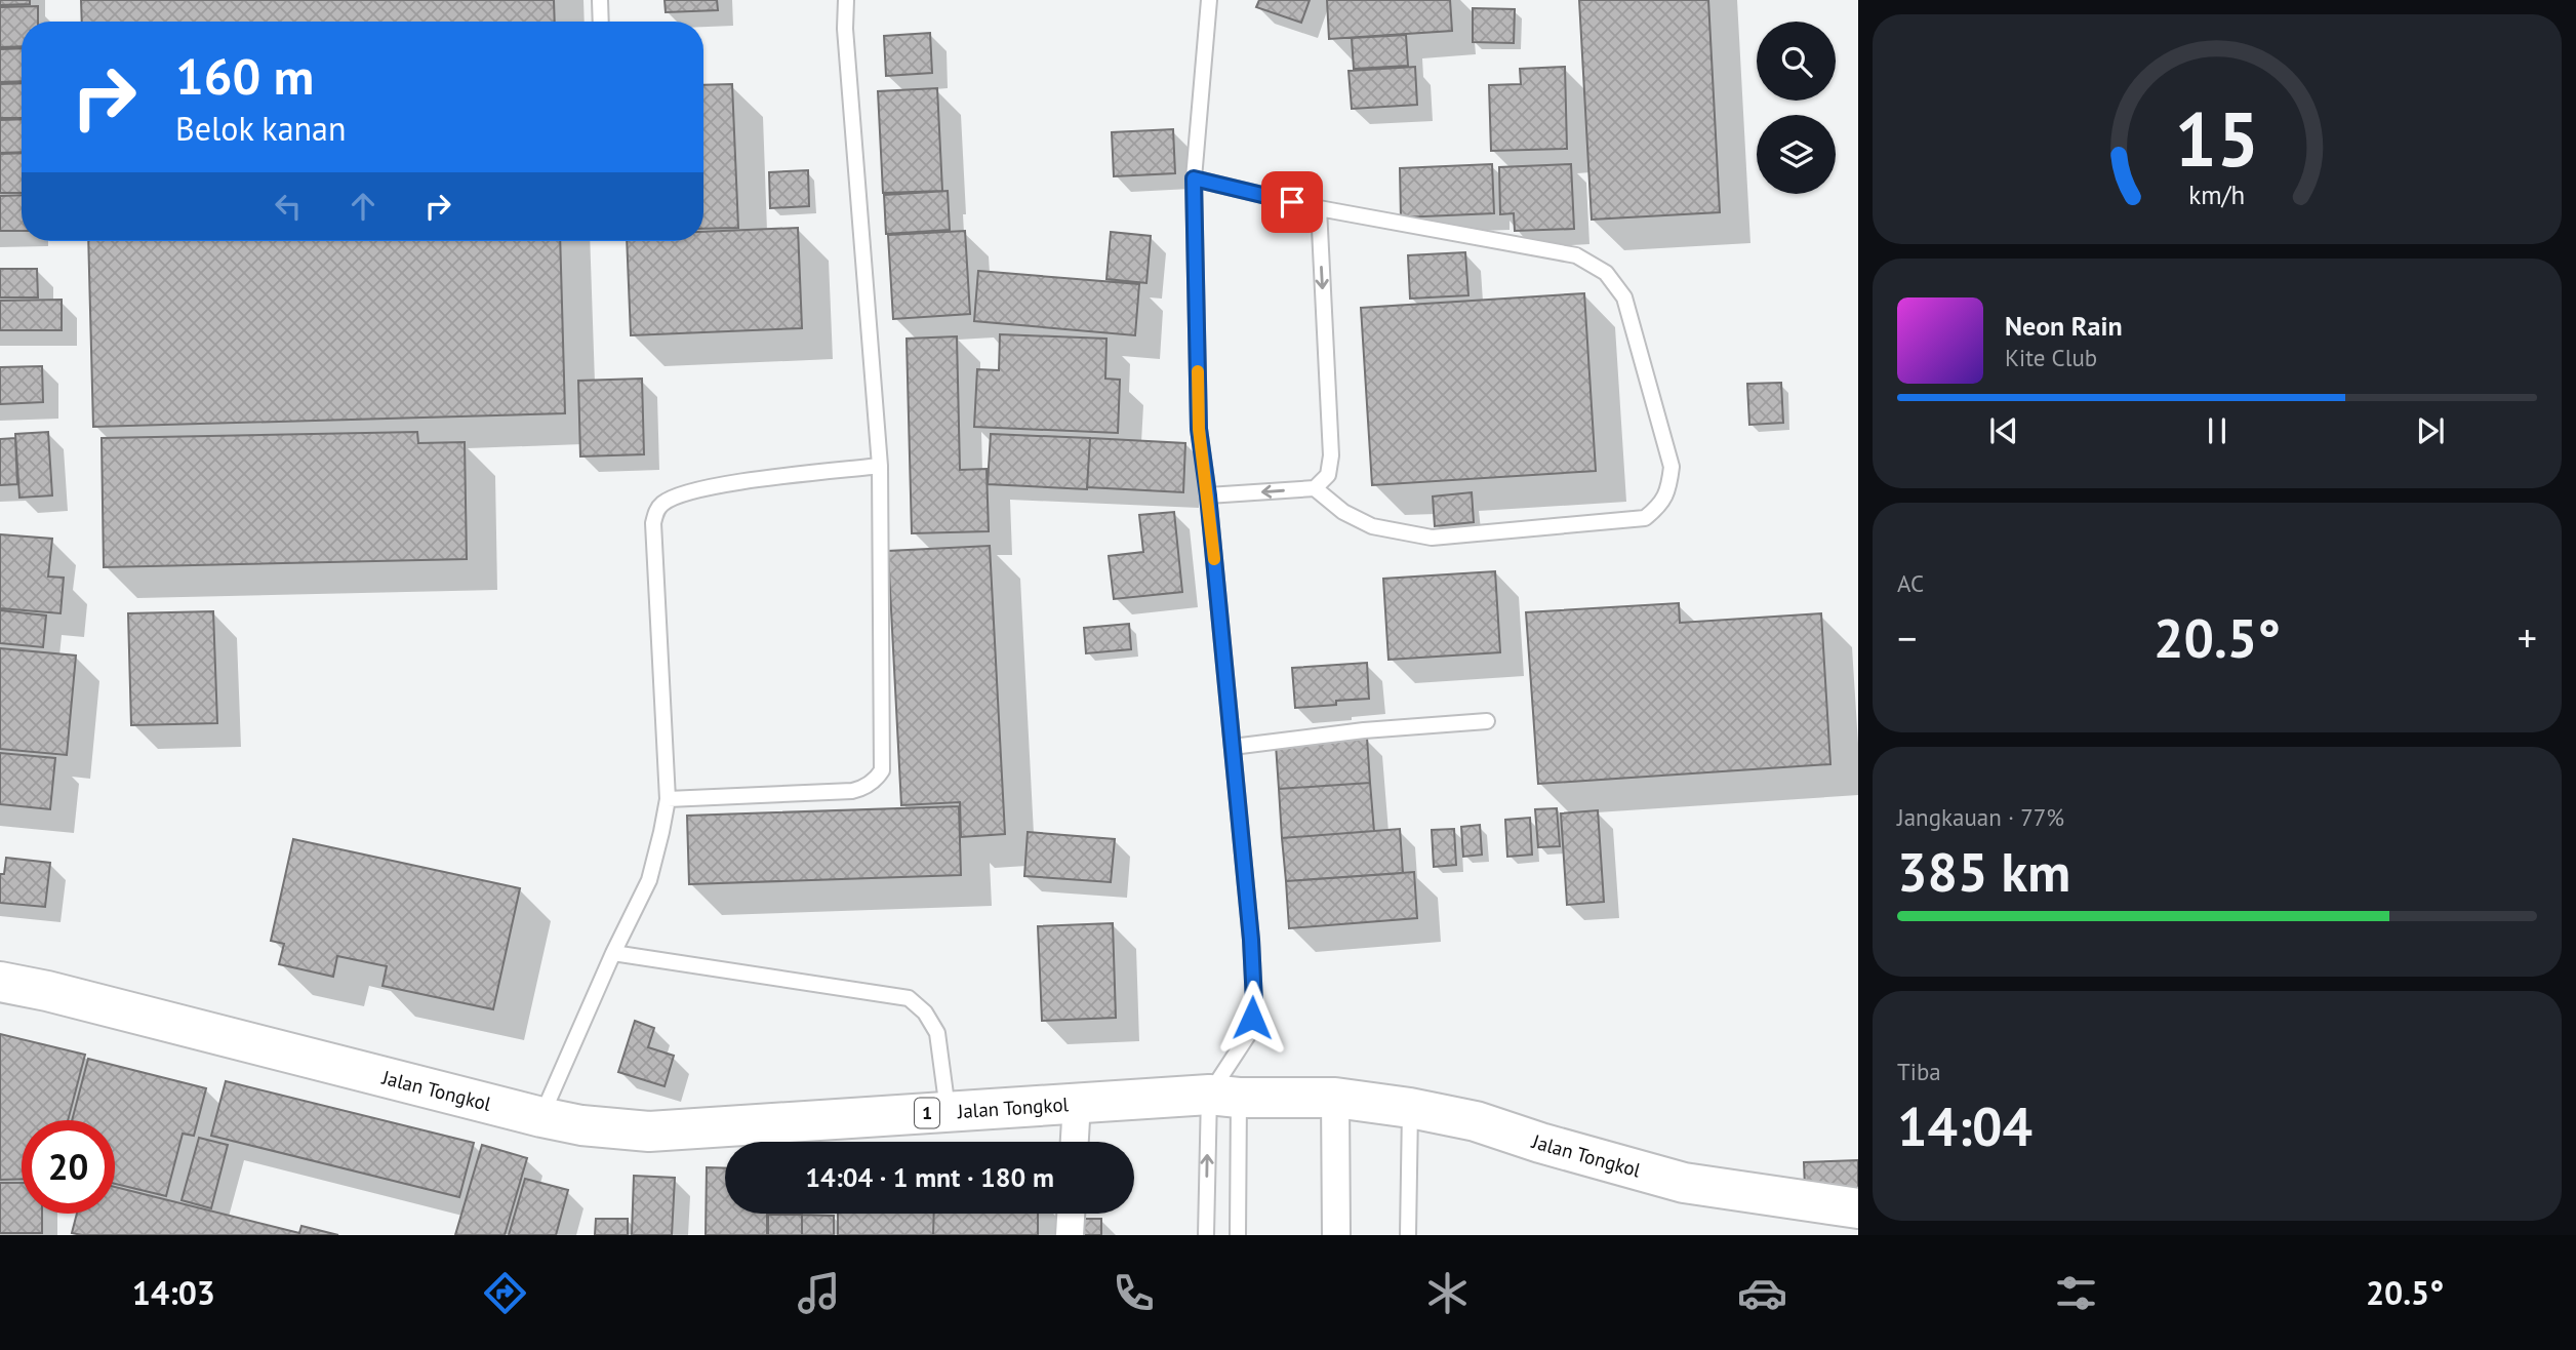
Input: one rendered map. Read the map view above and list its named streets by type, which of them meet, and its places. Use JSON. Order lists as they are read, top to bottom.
{
  "streets": {
    "highway": ["Jalan Tongkol", "1"]
  },
  "page": {
    "turn": ["160 m", "Belok kanan"],
    "song": ["Neon Rain", "Kite Club"],
    "tile": [
      "AC",
      ["Jangkauan · 77%", "385 km"],
      ["Tiba", "14:04"]
    ],
    "heat": ["−", "20.5°", "+"],
    "limit": "20",
    "trip": "14:04 · 1 mnt · 180 m",
    "tabs": ["14:03", "20.5°"],
    "gauge": ["15", "km/h"]
  }
}
